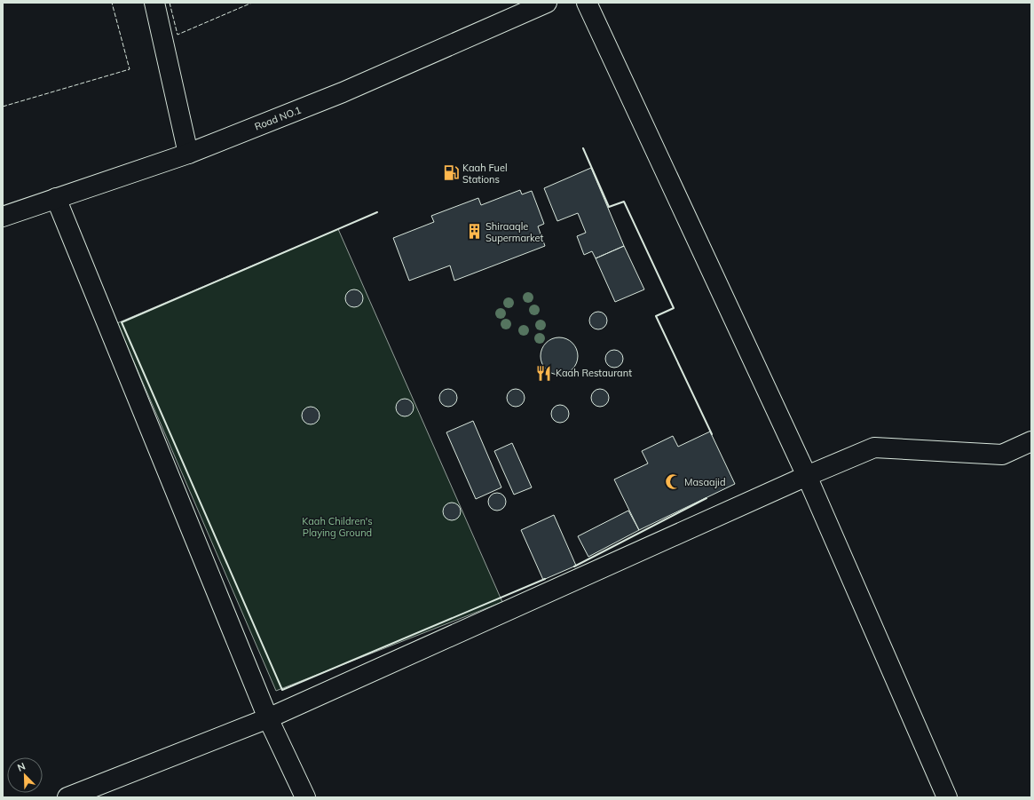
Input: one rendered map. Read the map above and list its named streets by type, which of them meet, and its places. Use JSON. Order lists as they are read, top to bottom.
{
  "streets": {
    "main road": ["Road NO.1"]
  },
  "parks": ["Kaah Children's Playing Ground"],
  "places": {
    "fuel station": ["Kaah Fuel Stations"],
    "building": ["Shiraaqle Supermarket"],
    "restaurant": ["Kaah Restaurant"],
    "mosque": ["Masaajid"]
  },
  "north": "top left"
}
